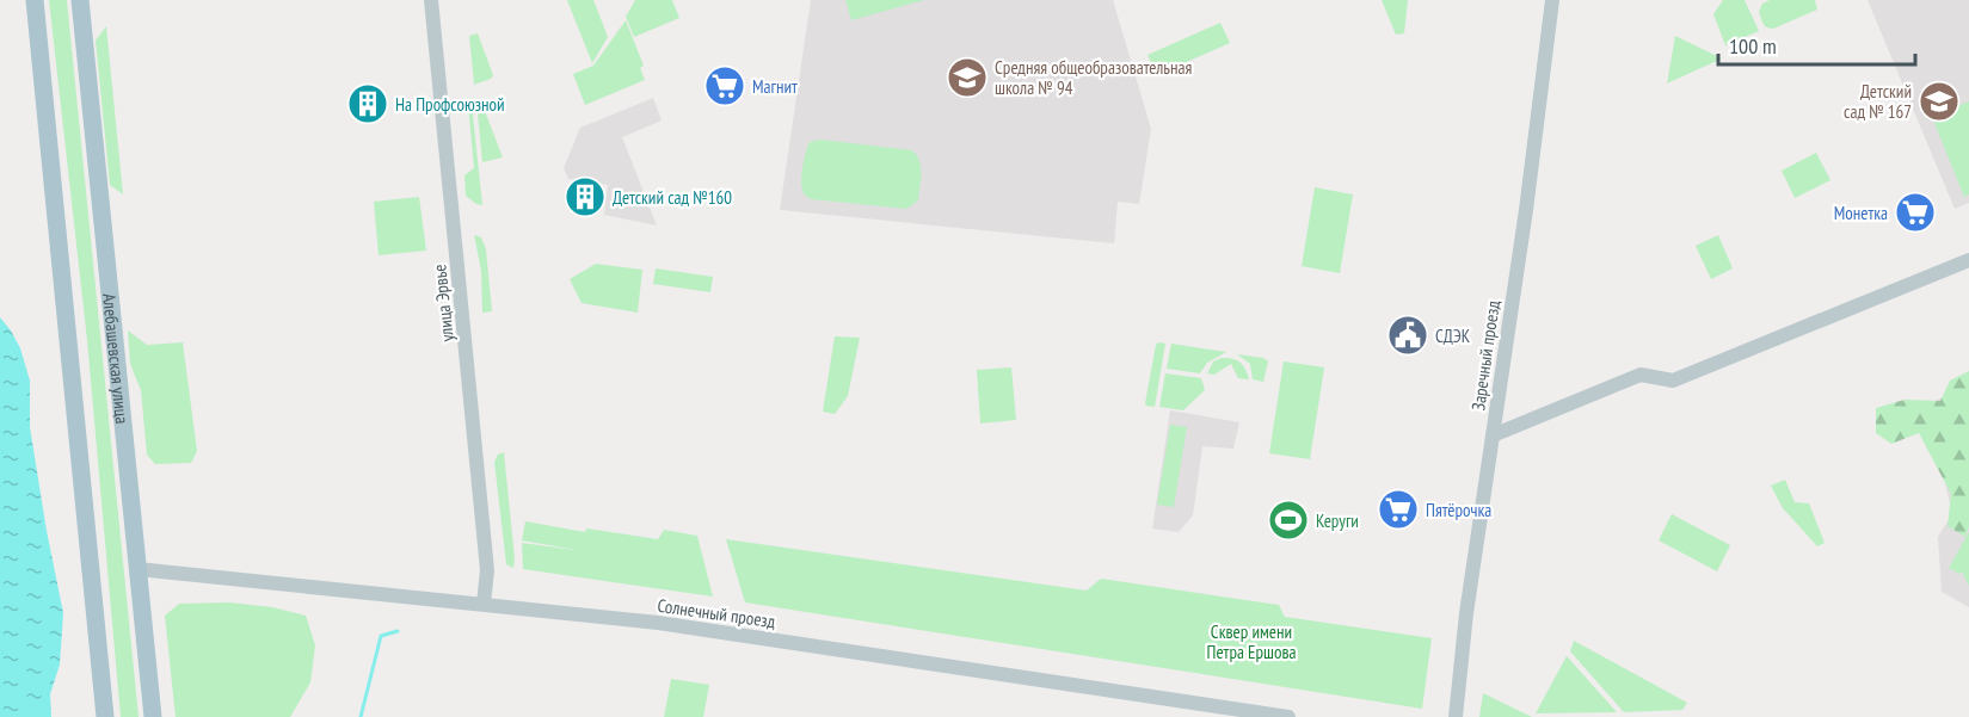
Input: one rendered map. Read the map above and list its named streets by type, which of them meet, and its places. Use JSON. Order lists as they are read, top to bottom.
{
  "streets": {
    "main road": ["Алебашевская улица"],
    "street": ["улица Эрвье", "Заречный проезд", "Солнечный проезд"]
  },
  "crossings": [
    ["улица Эрвье", "Солнечный проезд"],
    ["Алебашевская улица", "Солнечный проезд"]
  ],
  "parks": ["Сквер имени Петра Ершова"],
  "places": {
    "school or university": ["Средняя общеобразовательная школа № 94", "Детский сад № 167"],
    "supermarket": ["Магнит", "Монетка", "Пятёрочка"],
    "building": ["На Профсоюзной", "Детский сад №160"],
    "public building": ["СДЭК"],
    "sports": ["Керуги"]
  },
  "scale_bar": "100 m"
}
